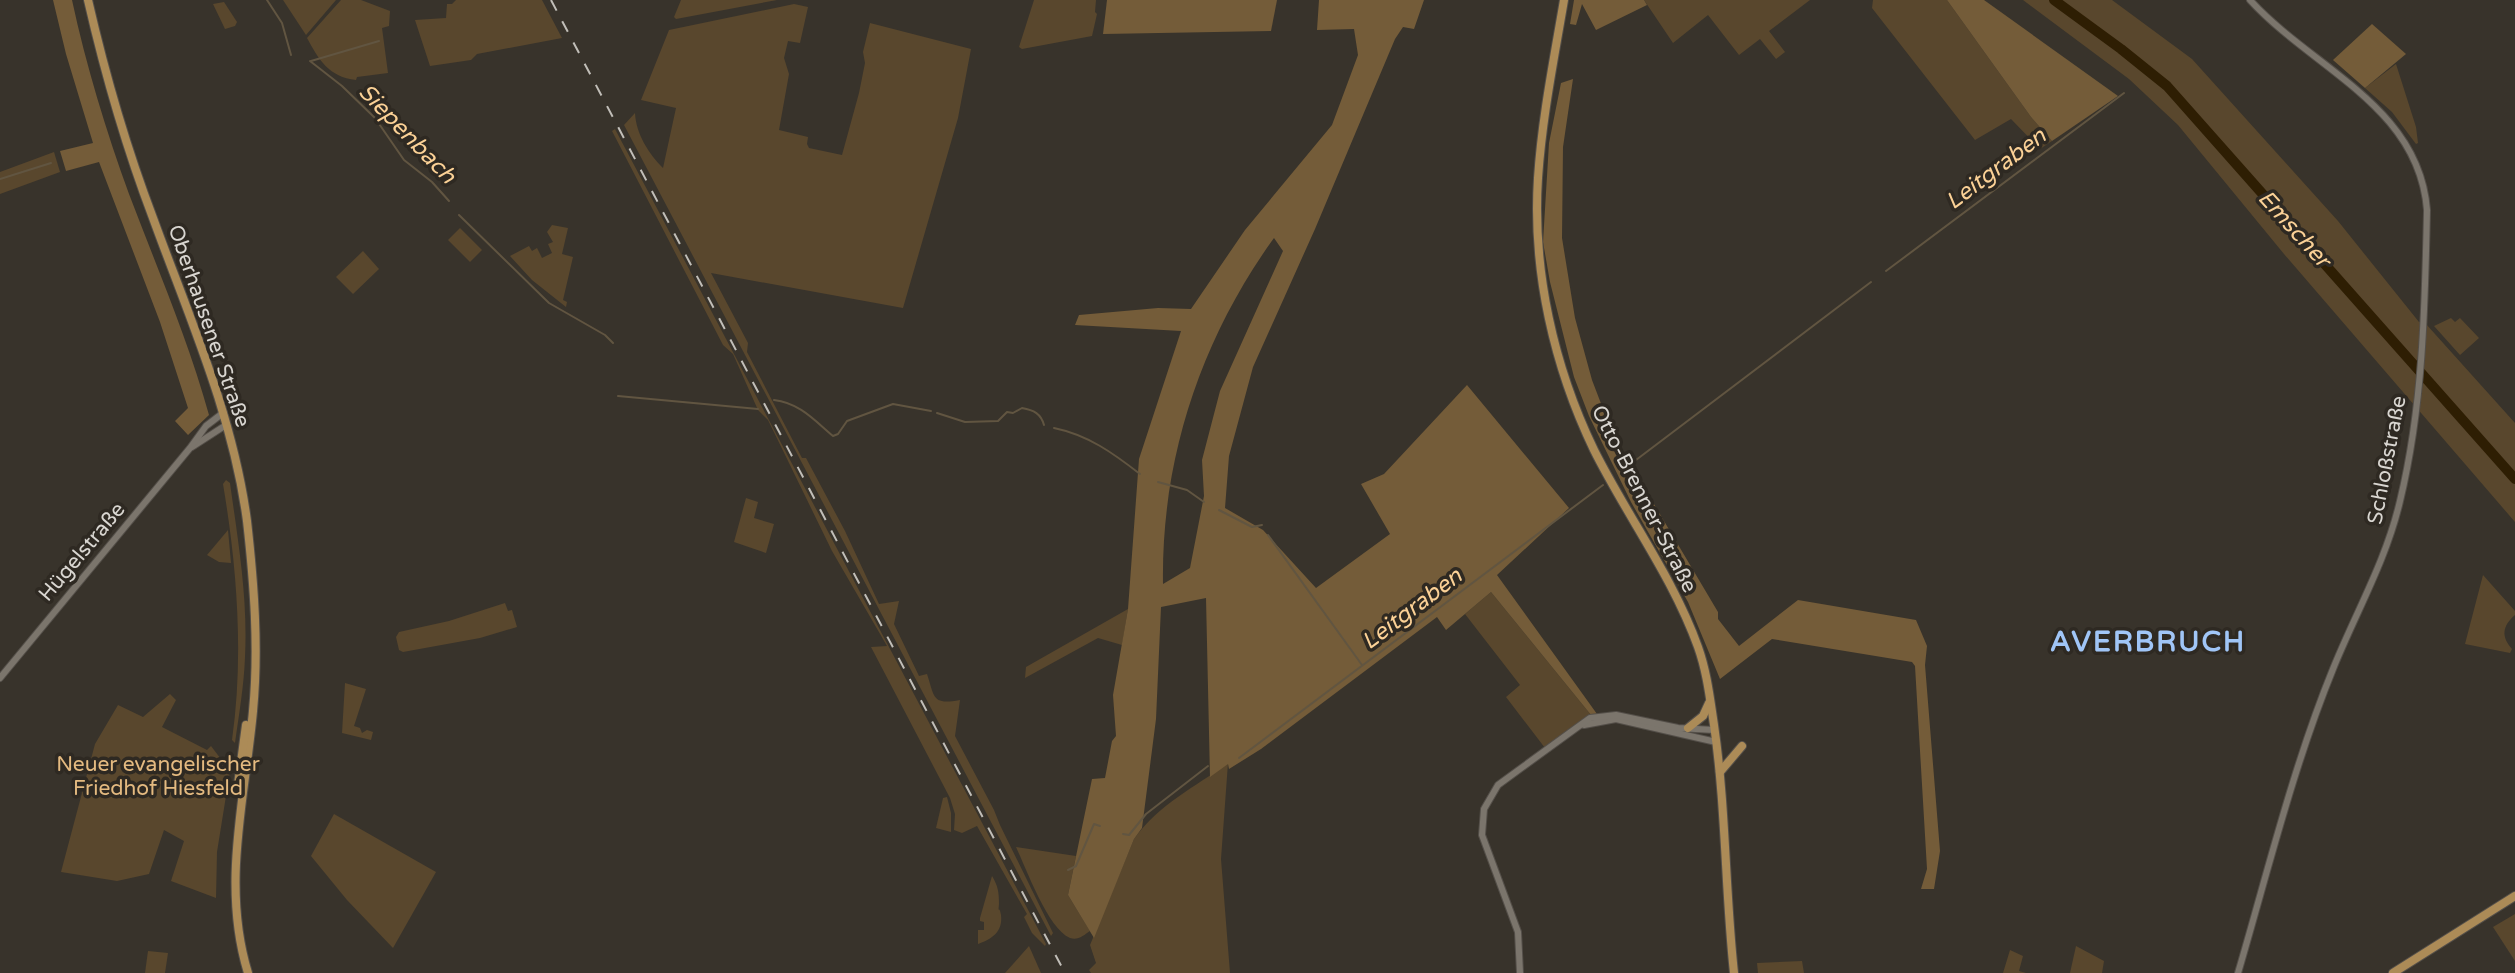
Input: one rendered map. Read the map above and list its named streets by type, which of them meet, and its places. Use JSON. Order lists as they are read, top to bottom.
{
  "streets": {
    "main road": ["Oberhausener Straße", "Otto-Brenner-Straße"],
    "street": ["Schloßstraße", "Hügelstraße"]
  },
  "crossings": [
    ["Oberhausener Straße", "Hügelstraße"]
  ],
  "districts": ["AVERBRUCH"],
  "water": ["Siepenbach", "Leitgraben", "Emscher"],
  "parks": ["Neuer evangelischer Friedhof Hiesfeld"]
}
